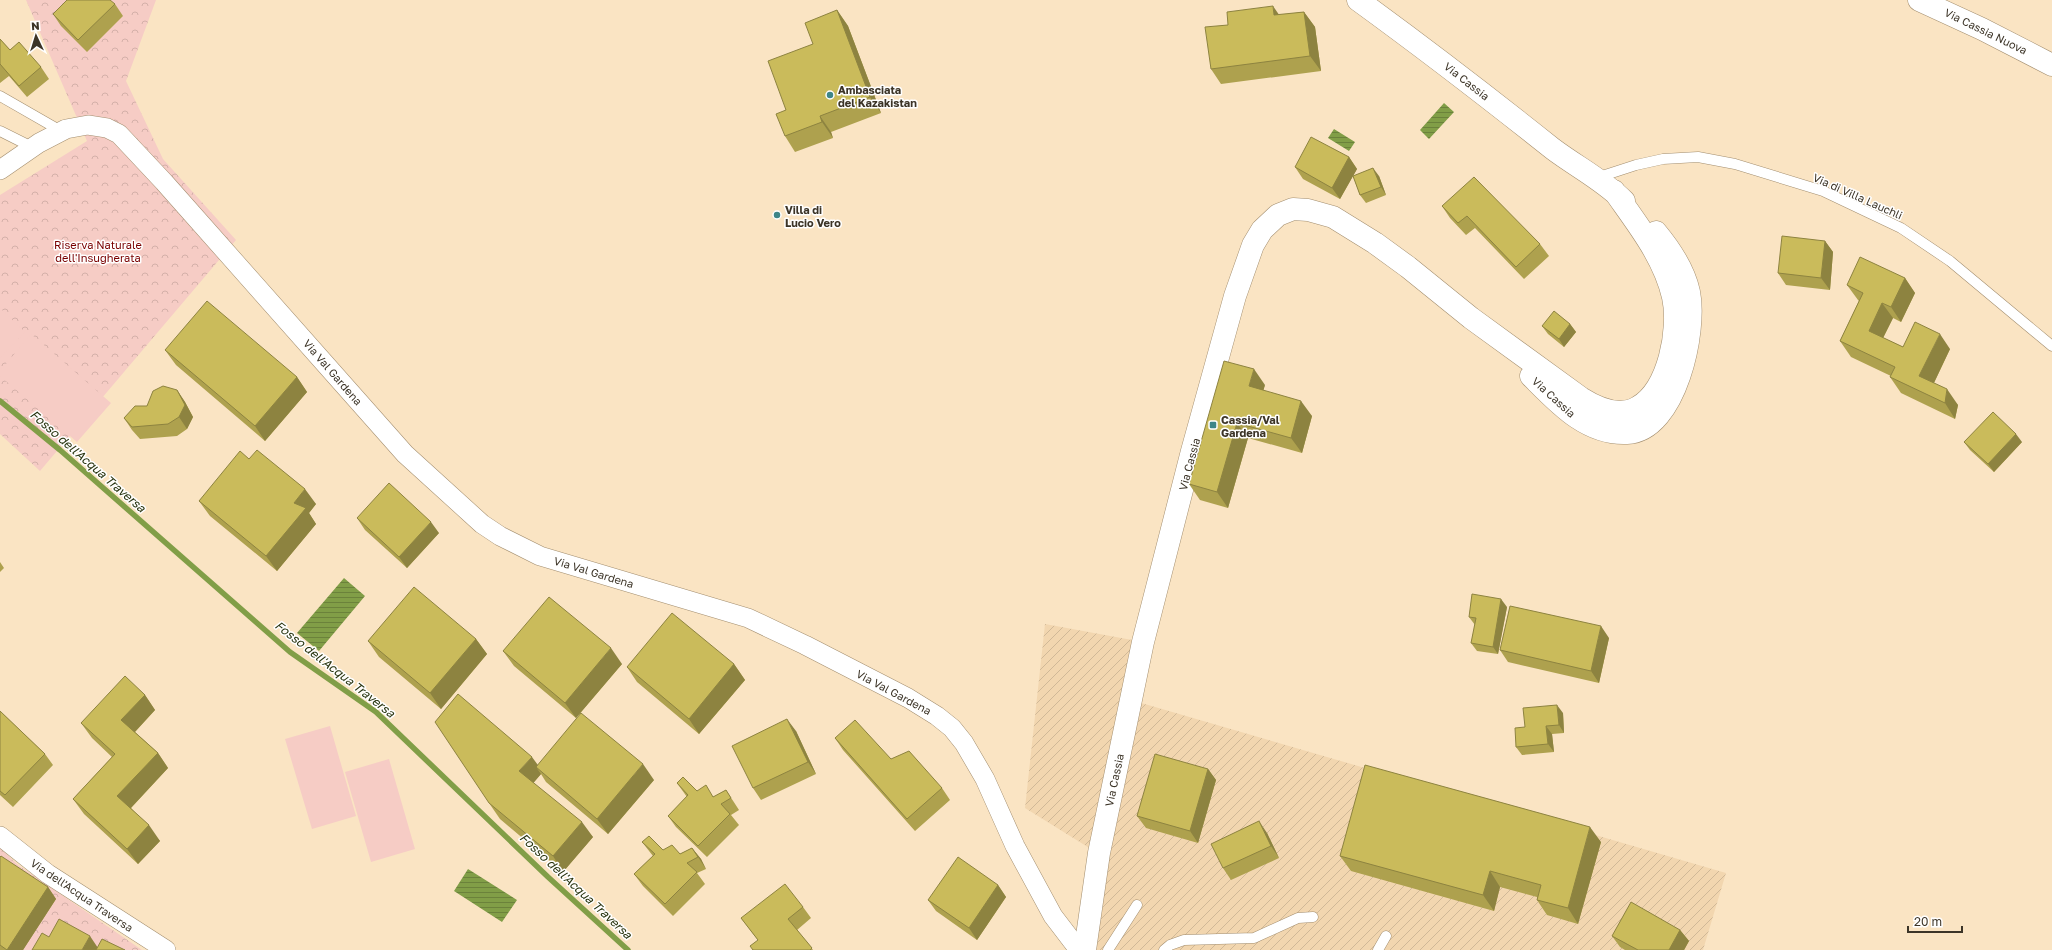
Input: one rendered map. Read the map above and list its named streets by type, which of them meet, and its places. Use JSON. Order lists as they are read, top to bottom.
{
  "streets": {
    "street": [
      "Via Cassia Nuova",
      "Via Cassia",
      "Via Val Gardena",
      "Via dell'Acqua Traversa"
    ],
    "lane": ["Via di Villa Lauchli"]
  },
  "crossings": [
    ["Via Cassia", "Via di Villa Lauchli"]
  ],
  "water": ["Fosso dell'Acqua Traversa"],
  "parks": ["Riserva Naturale dell'Insugherata"],
  "places": {
    "other": ["Ambasciata del Kazakistan", "Villa di Lucio Vero"],
    "transit": ["Cassia/Val Gardena"]
  },
  "scale_bar": "20 m",
  "north": "top"
}
